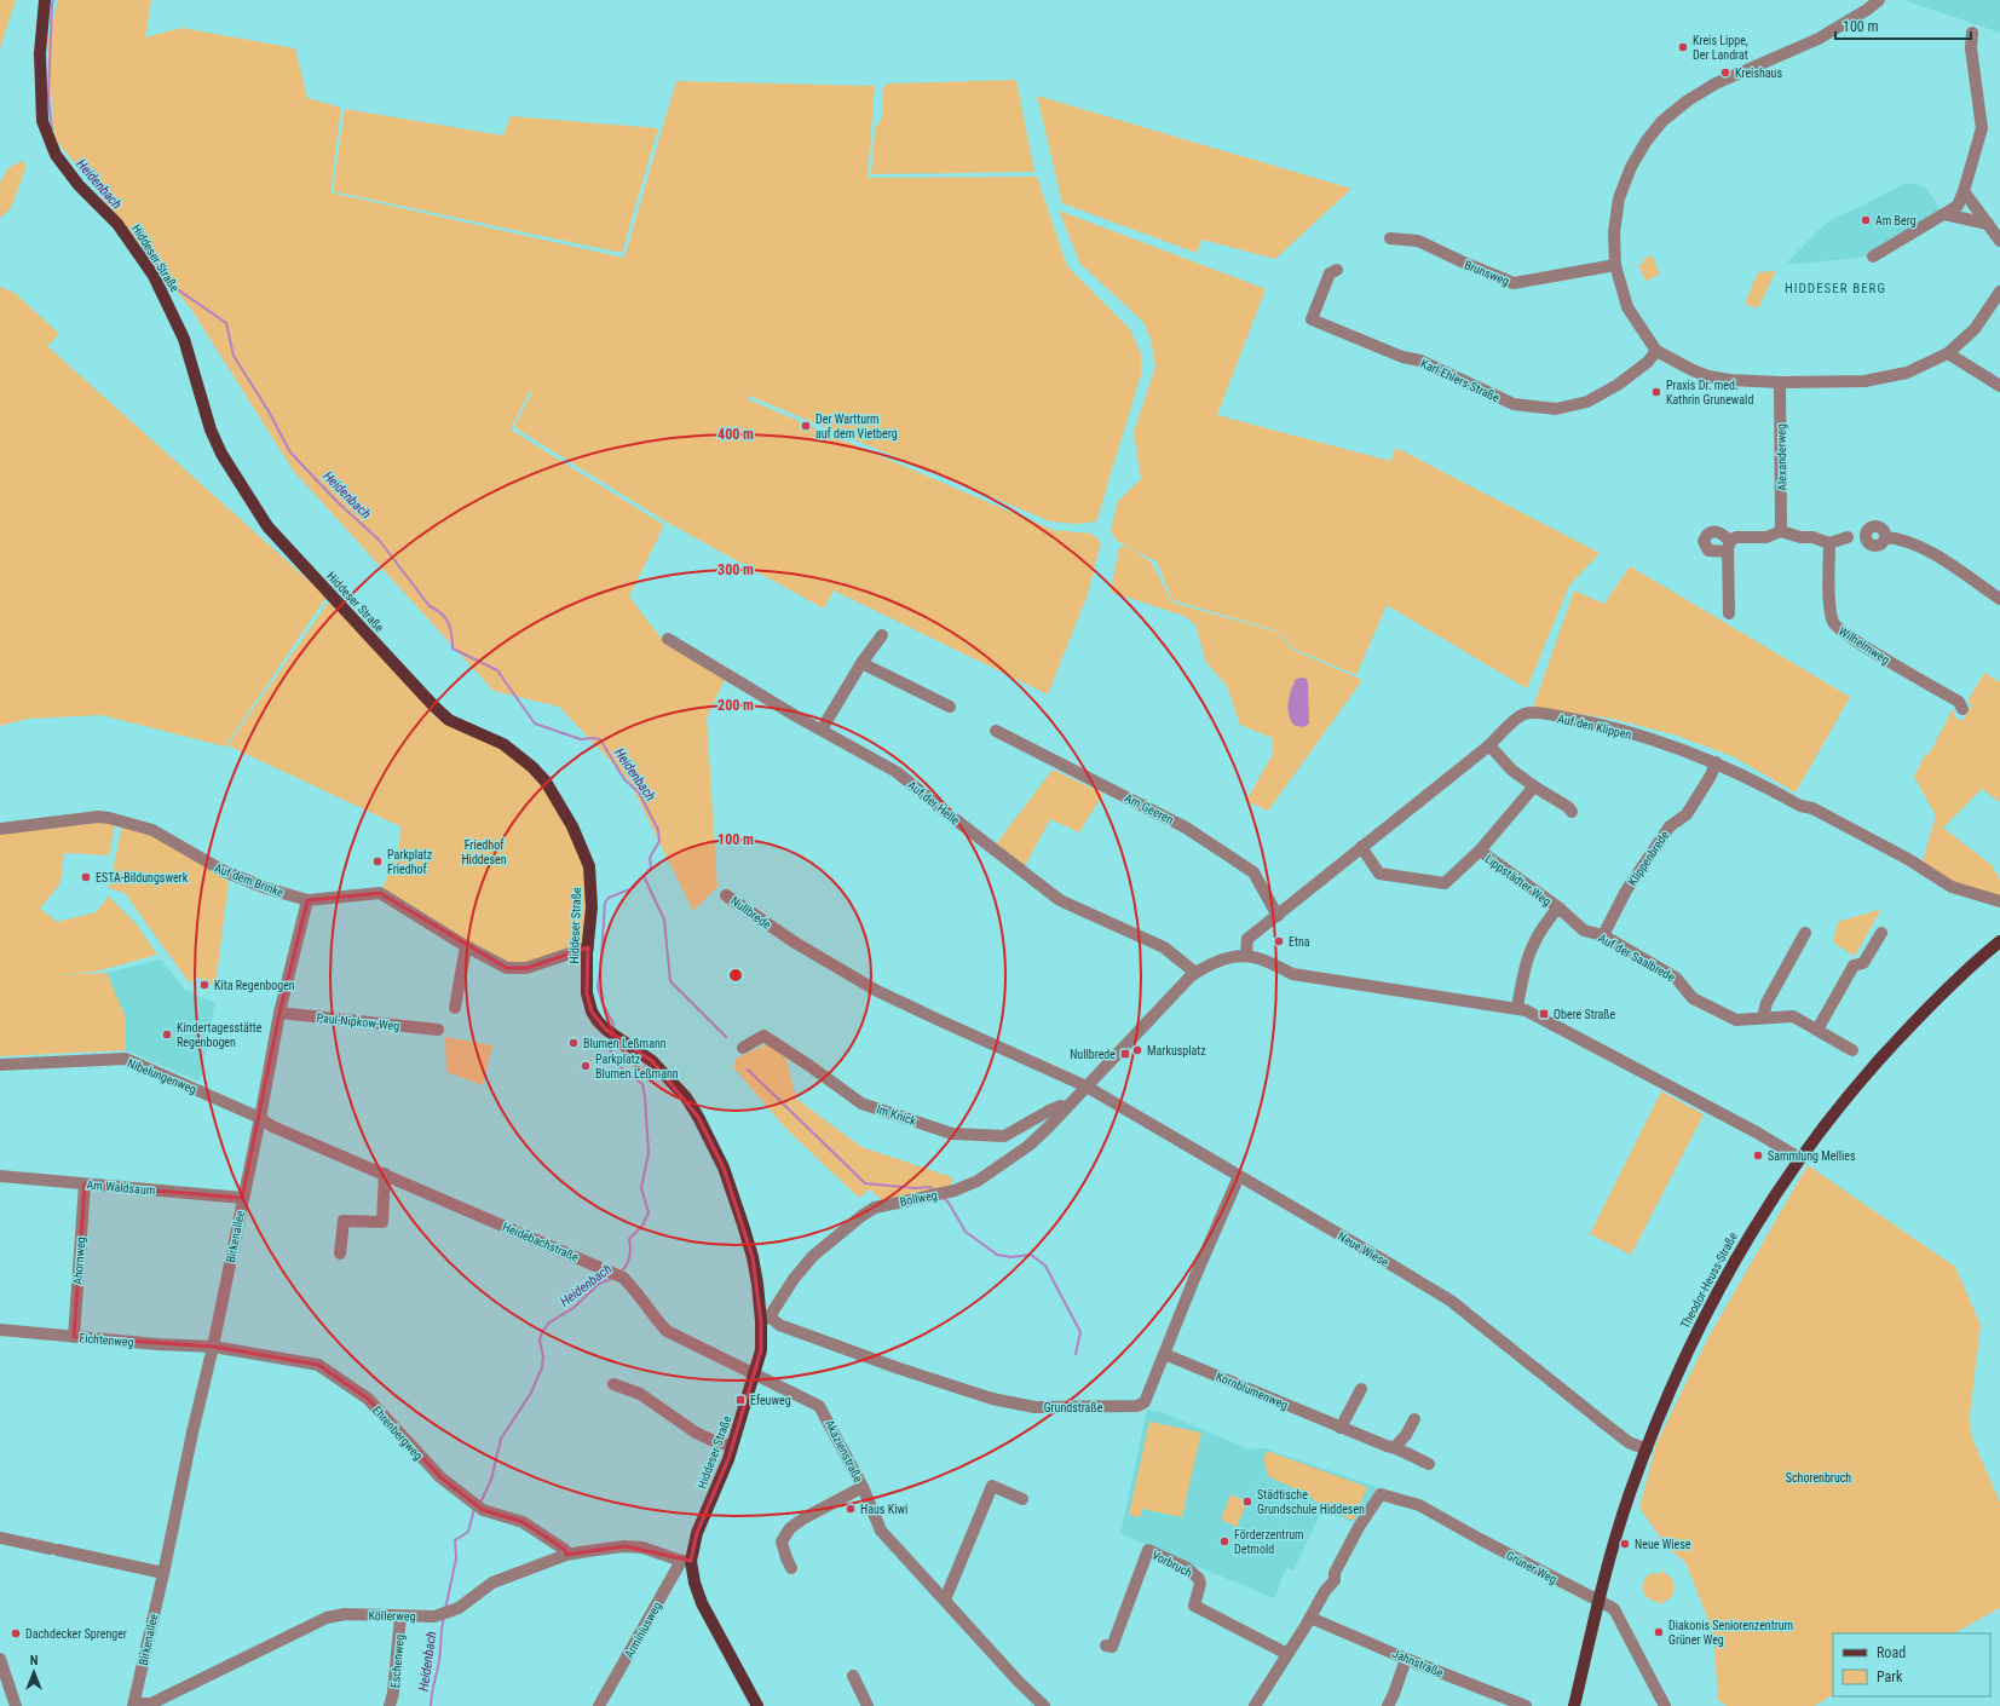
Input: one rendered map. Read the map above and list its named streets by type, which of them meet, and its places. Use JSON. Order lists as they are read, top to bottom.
{
  "streets": {
    "main road": ["Hiddeser Straße", "Theodor-Heuss-Straße"],
    "street": [
      "Brunsweg",
      "Karl-Ehlers-Straße",
      "Alexanderweg",
      "Wilhelmweg",
      "Auf den Klippen",
      "Auf der Helle",
      "Am Geeren",
      "Klippenbrede",
      "Auf dem Brinke",
      "Lippstädter Weg",
      "Nullbrede",
      "Auf der Saalbrede",
      "Paul-Nipkow-Weg",
      "Nibelungenweg",
      "Im Knick",
      "Am Waldsaum",
      "Bollweg",
      "Birkenallee",
      "Heidebachstraße",
      "Neue Wiese",
      "Ahornweg",
      "Fichtenweg",
      "Kornblumenweg",
      "Grundstraße",
      "Ehrenbergweg",
      "Akazienstraße",
      "Vorbruch",
      "Grüner Weg",
      "Köllerweg",
      "Arminiusweg",
      "Eschenweg",
      "Jahnstraße"
    ]
  },
  "crossings": [
    ["Hiddeser Straße", "Auf dem Brinke"],
    ["Hiddeser Straße", "Bollweg"],
    ["Hiddeser Straße", "Heidebachstraße"],
    ["Hiddeser Straße", "Grundstraße"],
    ["Hiddeser Straße", "Akazienstraße"],
    ["Hiddeser Straße", "Köllerweg"],
    ["Hiddeser Straße", "Arminiusweg"],
    ["Auf den Klippen", "Am Geeren"],
    ["Auf den Klippen", "Klippenbrede"],
    ["Auf den Klippen", "Lippstädter Weg"],
    ["Klippenbrede", "Auf der Saalbrede"],
    ["Auf dem Brinke", "Birkenallee"],
    ["Lippstädter Weg", "Auf der Saalbrede"],
    ["Nullbrede", "Bollweg"],
    ["Nullbrede", "Neue Wiese"],
    ["Paul-Nipkow-Weg", "Birkenallee"],
    ["Nibelungenweg", "Birkenallee"],
    ["Nibelungenweg", "Heidebachstraße"],
    ["Im Knick", "Bollweg"],
    ["Am Waldsaum", "Birkenallee"],
    ["Am Waldsaum", "Ahornweg"],
    ["Bollweg", "Neue Wiese"],
    ["Bollweg", "Grundstraße"],
    ["Birkenallee", "Heidebachstraße"],
    ["Birkenallee", "Fichtenweg"],
    ["Birkenallee", "Ehrenbergweg"],
    ["Birkenallee", "Köllerweg"],
    ["Heidebachstraße", "Akazienstraße"],
    ["Neue Wiese", "Theodor-Heuss-Straße"],
    ["Neue Wiese", "Grundstraße"],
    ["Ahornweg", "Fichtenweg"],
    ["Theodor-Heuss-Straße", "Grüner Weg"],
    ["Fichtenweg", "Ehrenbergweg"],
    ["Kornblumenweg", "Grundstraße"],
    ["Ehrenbergweg", "Köllerweg"],
    ["Grüner Weg", "Jahnstraße"],
    ["Köllerweg", "Arminiusweg"],
    ["Köllerweg", "Eschenweg"]
  ],
  "districts": ["HIDDESER BERG"],
  "water": ["Heidenbach"],
  "parks": ["Friedhof Hiddesen", "Schorenbruch"],
  "places": {
    "other": [
      "Kreis Lippe, Der Landrat",
      "Kreishaus",
      "Am Berg",
      "Praxis Dr. med. Kathrin Grunewald",
      "Der Wartturm auf dem Vietberg",
      "Parkplatz Friedhof",
      "ESTA-Bildungswerk",
      "Etna",
      "Kita Regenbogen",
      "Kindertagesstätte Regenbogen",
      "Blumen Leßmann",
      "Markusplatz",
      "Parkplatz Blumen Leßmann",
      "Sammlung Mellies",
      "Städtische Grundschule Hiddesen",
      "Haus Kiwi",
      "Förderzentrum Detmold",
      "Neue Wiese",
      "Diakonis Seniorenzentrum Grüner Weg",
      "Dachdecker Sprenger"
    ],
    "transit": ["Obere Straße", "Nullbrede", "Efeuweg"]
  },
  "legend": ["Road", "Park"],
  "scale_bar": "100 m",
  "north": "top",
  "rings": [
    "400 m",
    "300 m",
    "200 m",
    "100 m"
  ]
}
